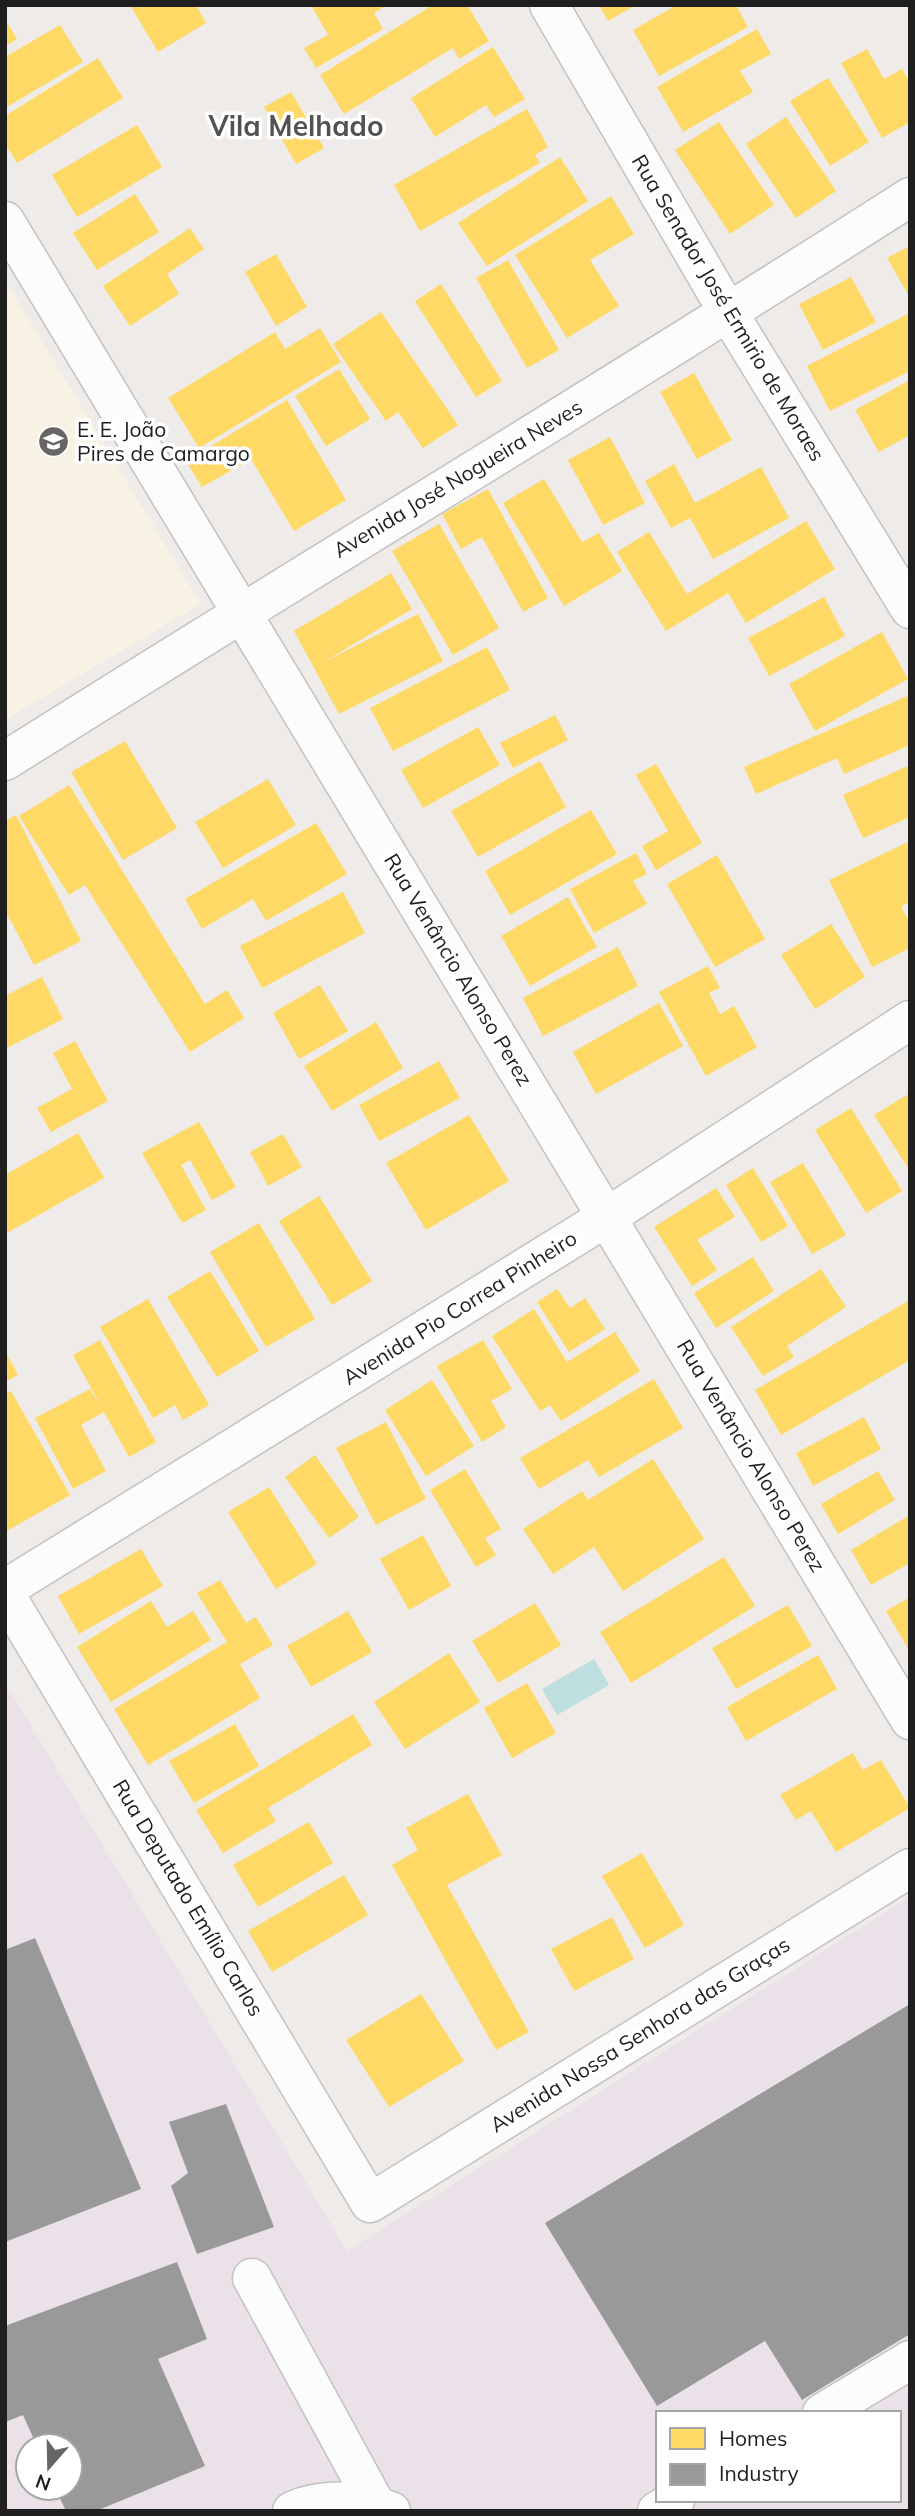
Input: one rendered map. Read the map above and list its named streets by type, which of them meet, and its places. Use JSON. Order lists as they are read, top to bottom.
{
  "streets": {
    "street": [
      "Rua Senador José Ermirio de Moraes",
      "Avenida José Nogueira Neves",
      "Rua Venâncio Alonso Perez",
      "Avenida Pio Correa Pinheiro",
      "Rua Deputado Emílio Carlos",
      "Avenida Nossa Senhora das Graças"
    ]
  },
  "crossings": [
    ["Rua Senador José Ermirio de Moraes", "Avenida José Nogueira Neves"],
    ["Avenida José Nogueira Neves", "Rua Venâncio Alonso Perez"],
    ["Rua Venâncio Alonso Perez", "Avenida Pio Correa Pinheiro"],
    ["Avenida Pio Correa Pinheiro", "Rua Deputado Emílio Carlos"],
    ["Rua Deputado Emílio Carlos", "Avenida Nossa Senhora das Graças"]
  ],
  "districts": ["Vila Melhado"],
  "places": {
    "school or university": ["E. E. João Pires de Camargo"]
  },
  "legend": ["Homes", "Industry"],
  "north": "bottom"
}
